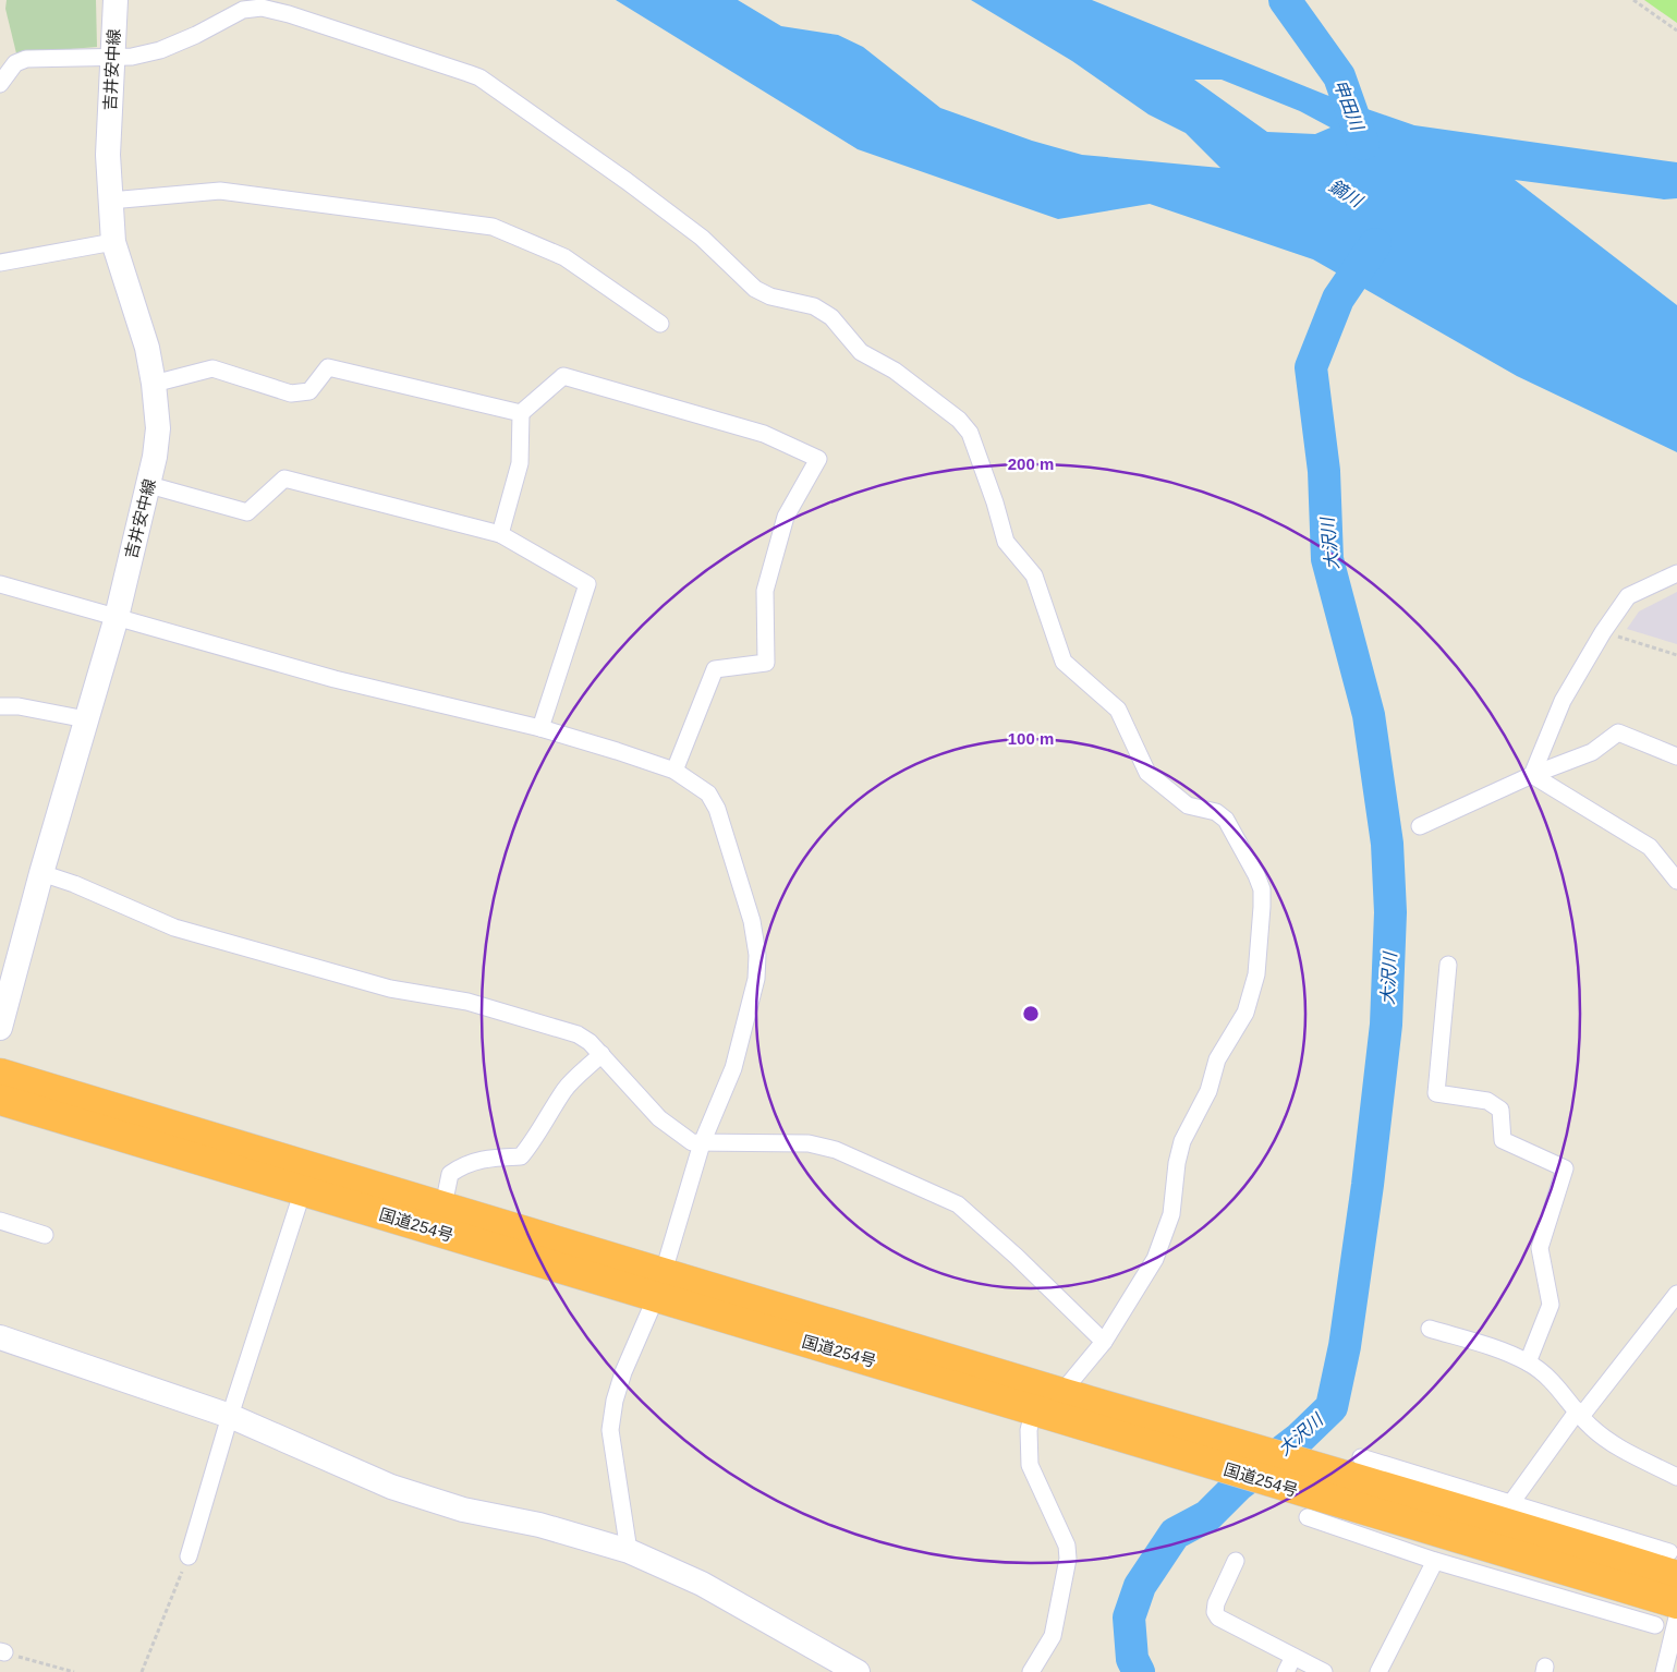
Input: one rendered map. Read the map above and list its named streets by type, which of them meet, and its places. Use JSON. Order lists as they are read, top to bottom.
{
  "streets": {
    "highway": ["国道254号"],
    "main road": ["吉井安中線"]
  },
  "water": ["申田川", "鏑川", "大沢川"],
  "rings": ["200 m", "100 m"]
}
